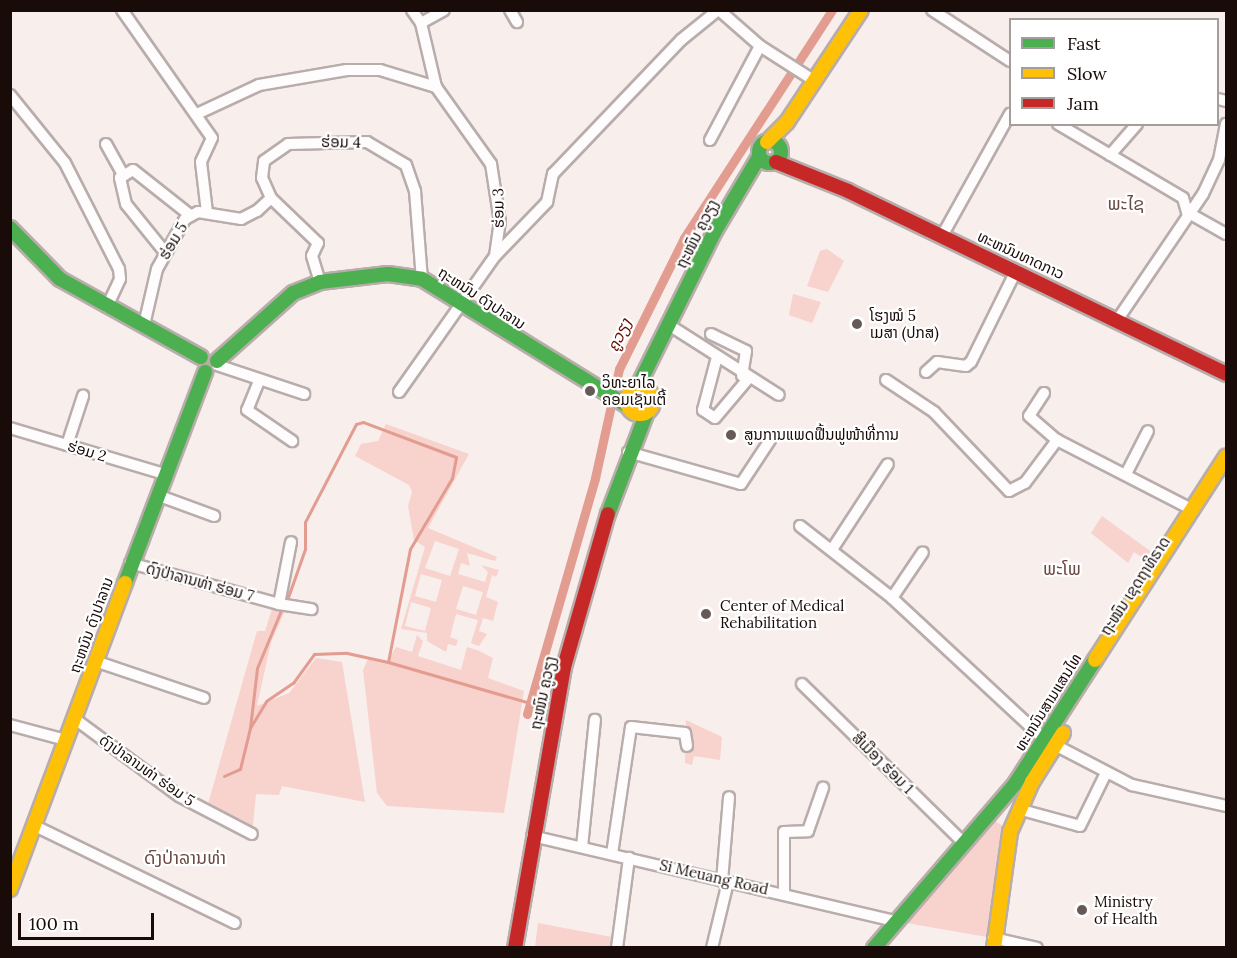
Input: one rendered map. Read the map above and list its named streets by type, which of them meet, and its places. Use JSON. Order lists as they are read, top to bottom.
{
  "streets": {
    "street": [
      "ຮ່ອມ 4",
      "ຮ່ອມ 3",
      "ຖະໜົນ ຄູວຽງ",
      "ຮ່ອມ 5",
      "ທະຫນົນທາດກາວ",
      "ຖະຫນົນ ດົງປາລານ",
      "ຮ່ອມ 2",
      "ດົງປ່າລານທ່າ ຮ່ອມ 7",
      "ຖະໜົນ ເຊດຖາທິຣາດ",
      "ທະຫນົນສາມແສນໄທ",
      "ສີເມືອງ ຮ່ອມ 1",
      "ດົງປ່າລານທ່າ ຮ່ອມ 5",
      "Si Meuang Road"
    ]
  },
  "crossings": [
    ["ຮ່ອມ 4", "ຮ່ອມ 5"],
    ["ຮ່ອມ 4", "ຖະຫນົນ ດົງປາລານ"],
    ["ຖະໜົນ ຄູວຽງ", "ທະຫນົນທາດກາວ"],
    ["ຖະໜົນ ຄູວຽງ", "ຖະຫນົນ ດົງປາລານ"],
    ["ຖະໜົນ ຄູວຽງ", "Si Meuang Road"],
    ["ຖະຫນົນ ດົງປາລານ", "ຮ່ອມ 2"],
    ["ຖະຫນົນ ດົງປາລານ", "ດົງປ່າລານທ່າ ຮ່ອມ 7"],
    ["ຖະຫນົນ ດົງປາລານ", "ດົງປ່າລານທ່າ ຮ່ອມ 5"],
    ["ຖະໜົນ ເຊດຖາທິຣາດ", "ທະຫນົນສາມແສນໄທ"],
    ["ທະຫນົນສາມແສນໄທ", "ສີເມືອງ ຮ່ອມ 1"],
    ["ທະຫນົນສາມແສນໄທ", "Si Meuang Road"]
  ],
  "districts": ["ພະໄຊ", "ພະໂພ", "ດົງປ່າລານທ່າ"],
  "water": ["ຄູວຽງ"],
  "places": [
    "ໂຮງໝໍ 5 ເມສາ (ປກສ)",
    "ວິທະຍາໄລ ຄອມເຊັນເຕີ້",
    "ສູນການແພດຟື້ນຟູໜ້າທີ່ການ",
    "Center of Medical Rehabilitation",
    "Ministry of Health"
  ],
  "legend": ["Fast", "Slow", "Jam"],
  "scale_bar": "100 m"
}
